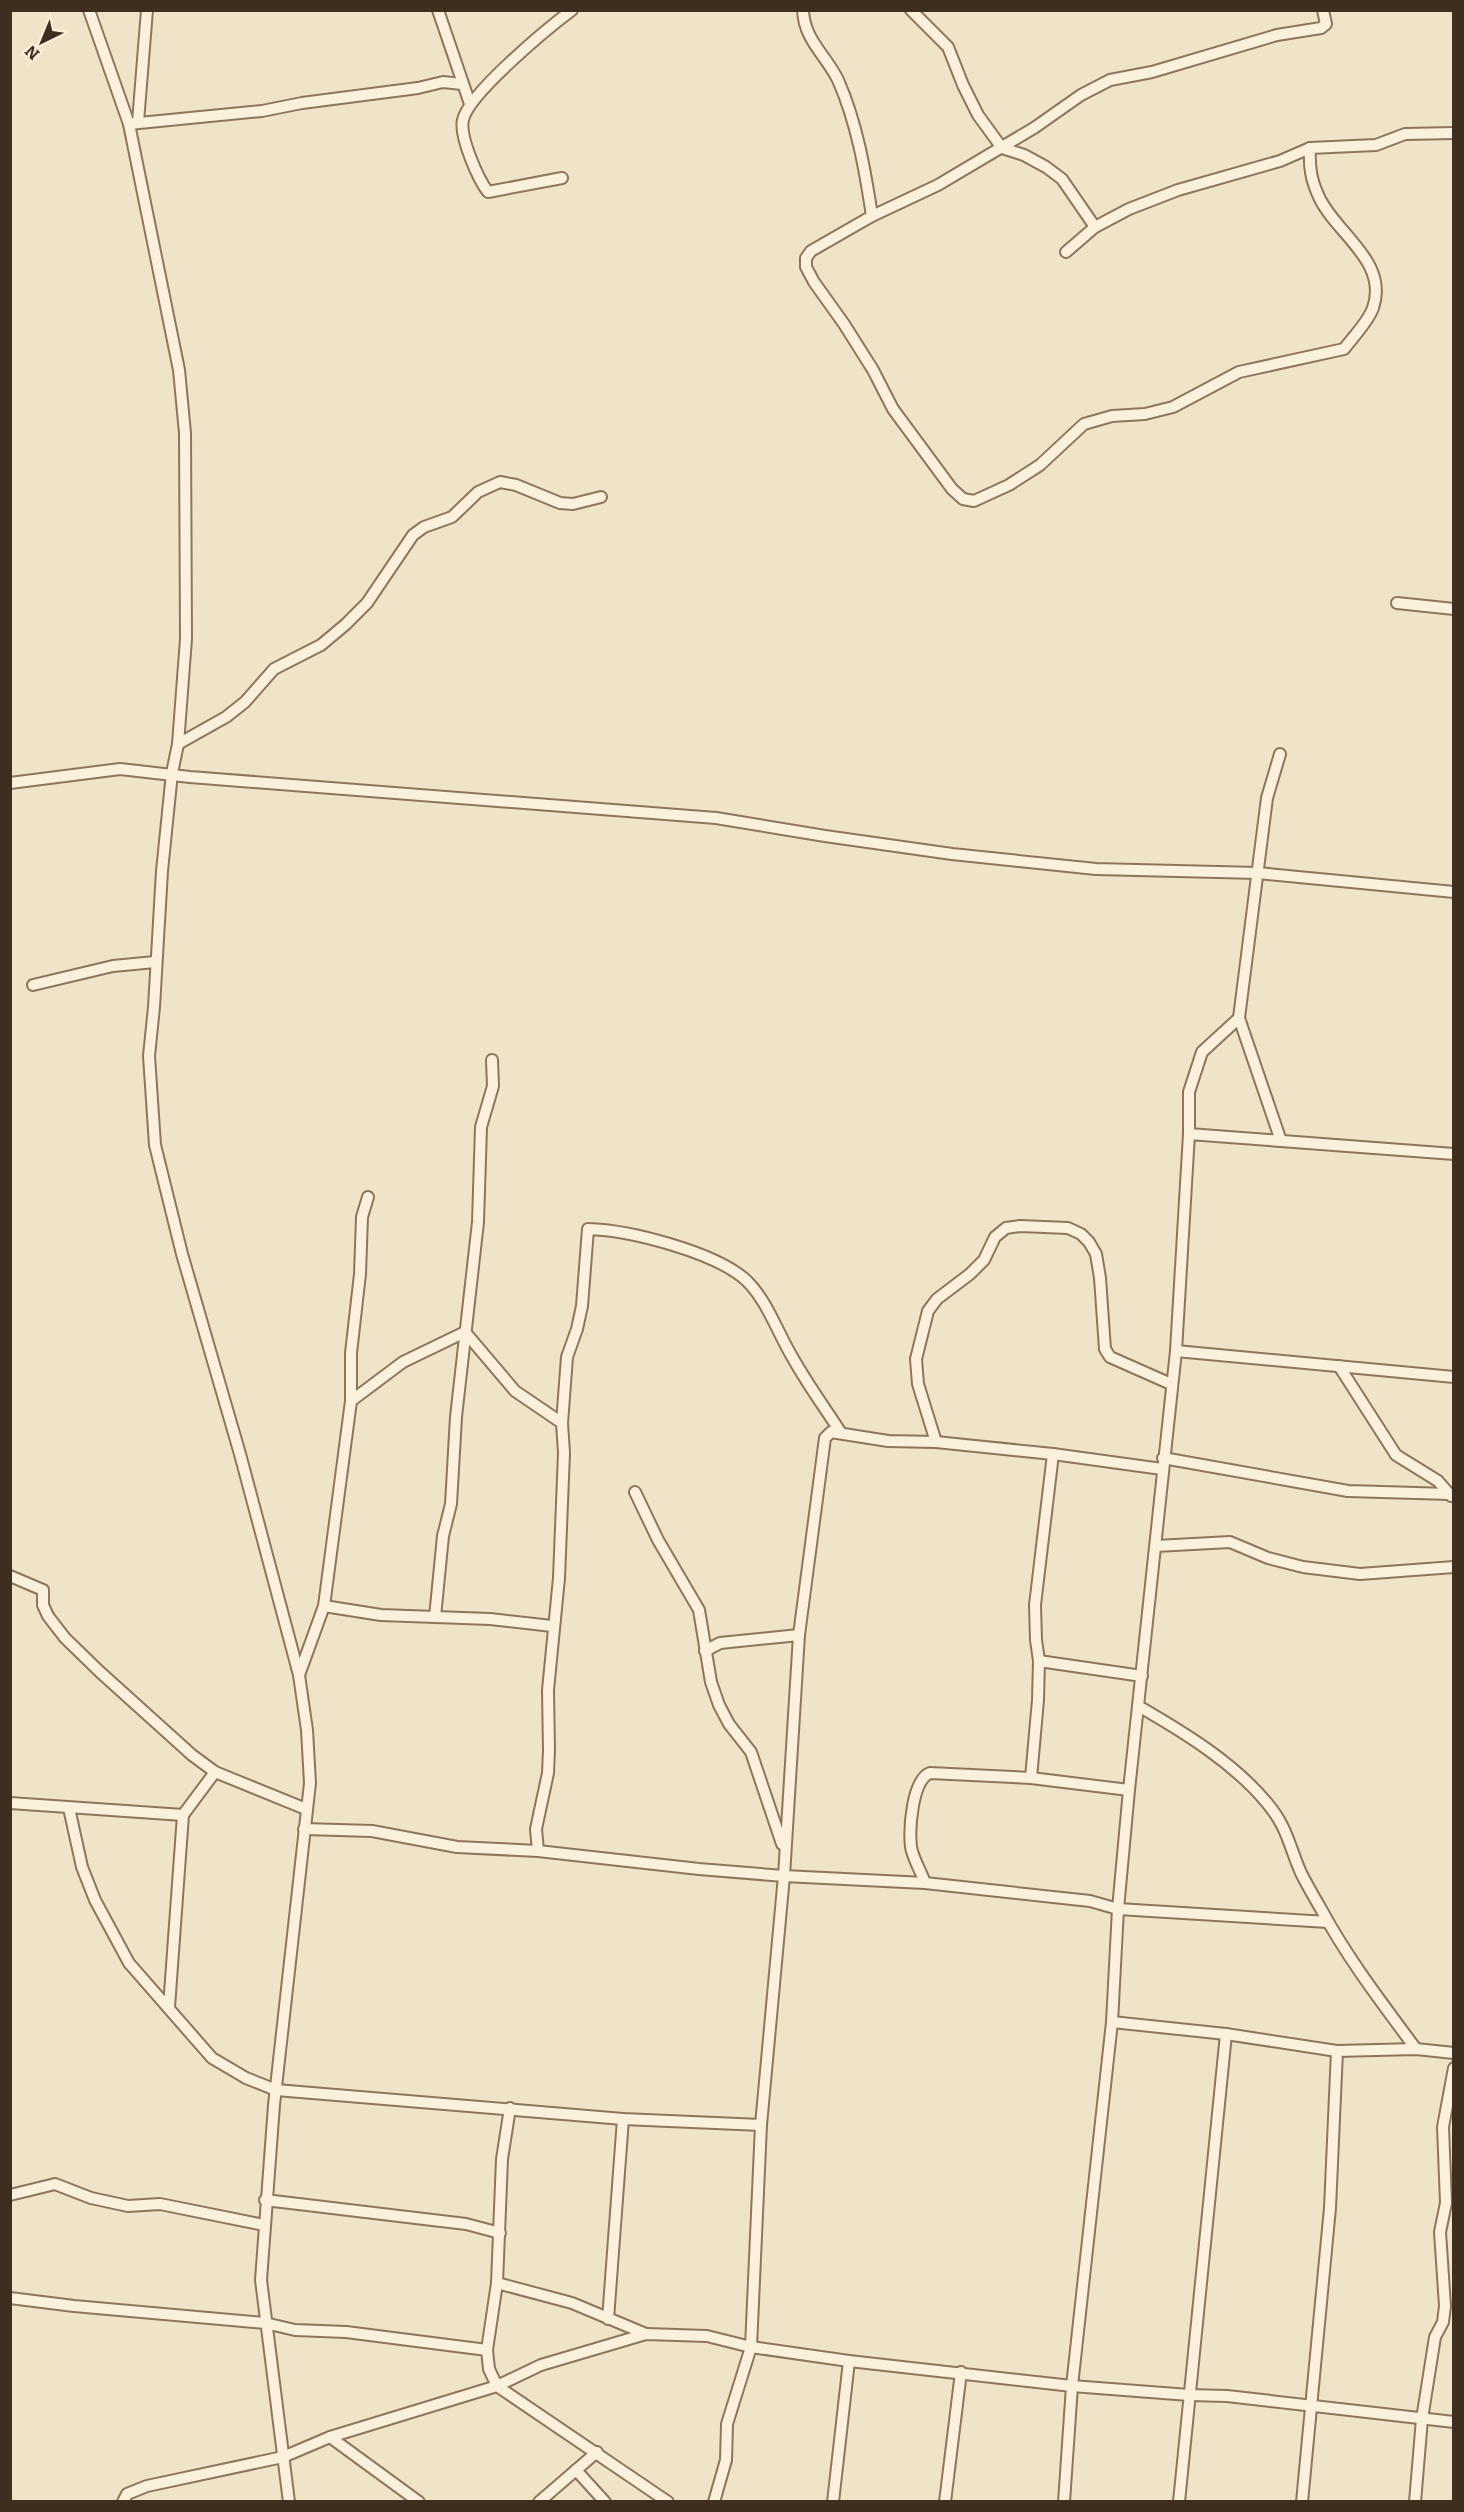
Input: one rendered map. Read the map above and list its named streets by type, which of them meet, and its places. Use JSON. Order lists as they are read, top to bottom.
{
  "north": "bottom left"
}
